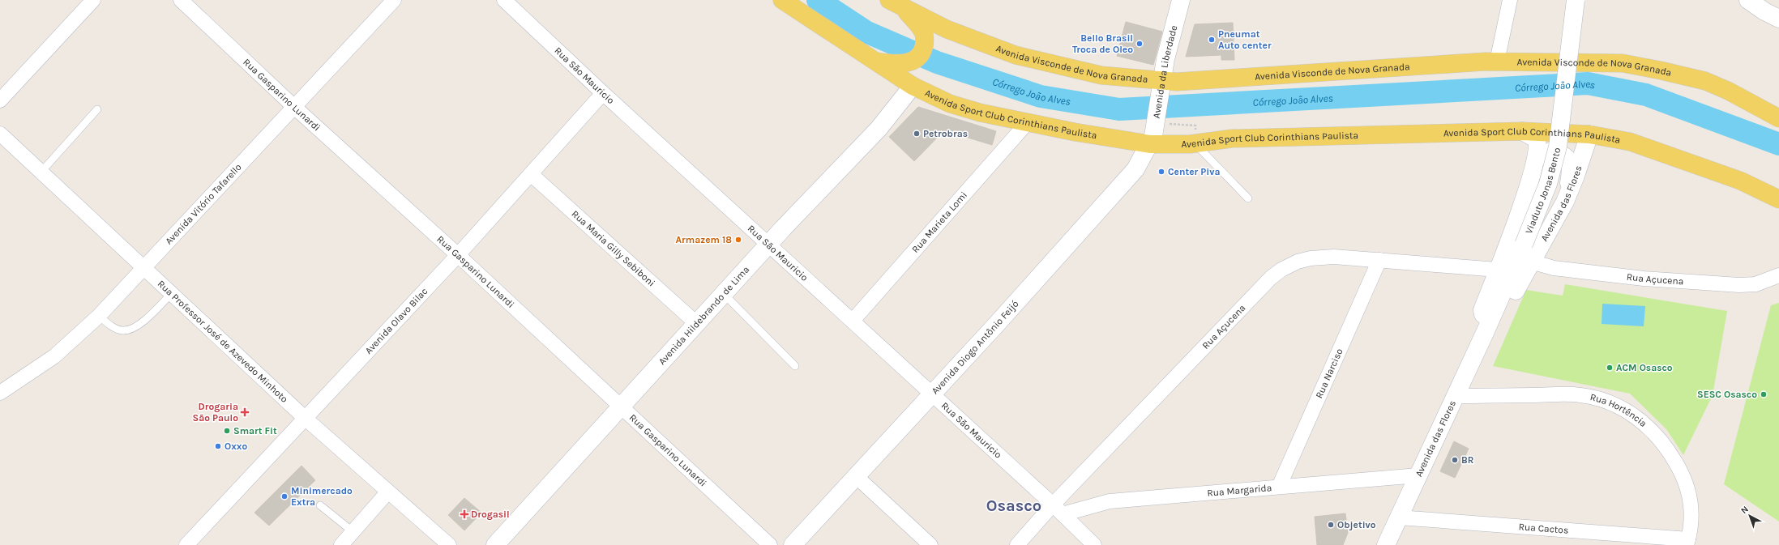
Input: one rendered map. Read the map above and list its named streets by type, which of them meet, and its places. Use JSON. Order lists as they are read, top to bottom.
{
  "streets": {
    "main road": [
      "Avenida Visconde de Nova Granada",
      "Avenida da Liberdade",
      "Avenida Sport Club Corinthians Paulista",
      "Viaduto Jonas Bento",
      "Avenida das Flores",
      "Avenida Hildebrando de Lima",
      "Avenida Diogo Antônio Feijó"
    ],
    "street": [
      "Rua São Mauricio",
      "Rua Gasparino Lunardi",
      "Avenida Vitório Tafarello",
      "Rua Marieta Lomi",
      "Rua Maria Gilly Sebiboni",
      "Rua Açucena",
      "Avenida Olavo Bilac",
      "Rua Professor José de Azevedo Minhoto",
      "Rua Narciso",
      "Rua Hortência",
      "Rua Margarida",
      "Rua Cactos"
    ]
  },
  "crossings": [
    ["Avenida Visconde de Nova Granada", "Avenida da Liberdade"],
    ["Avenida da Liberdade", "Avenida Sport Club Corinthians Paulista"],
    ["Avenida da Liberdade", "Avenida Diogo Antônio Feijó"],
    ["Rua São Mauricio", "Rua Marieta Lomi"],
    ["Rua São Mauricio", "Rua Açucena"],
    ["Rua São Mauricio", "Avenida Hildebrando de Lima"],
    ["Rua São Mauricio", "Avenida Olavo Bilac"],
    ["Rua São Mauricio", "Avenida Diogo Antônio Feijó"],
    ["Rua São Mauricio", "Rua Margarida"],
    ["Rua Gasparino Lunardi", "Avenida Vitório Tafarello"],
    ["Rua Gasparino Lunardi", "Avenida Hildebrando de Lima"],
    ["Rua Gasparino Lunardi", "Avenida Olavo Bilac"],
    ["Avenida Sport Club Corinthians Paulista", "Avenida das Flores"],
    ["Avenida Sport Club Corinthians Paulista", "Rua Marieta Lomi"],
    ["Avenida Sport Club Corinthians Paulista", "Avenida Hildebrando de Lima"],
    ["Avenida Sport Club Corinthians Paulista", "Avenida Diogo Antônio Feijó"],
    ["Viaduto Jonas Bento", "Avenida das Flores"],
    ["Avenida das Flores", "Rua Açucena"],
    ["Avenida das Flores", "Rua Hortência"],
    ["Avenida das Flores", "Rua Margarida"],
    ["Avenida das Flores", "Rua Cactos"],
    ["Avenida Vitório Tafarello", "Rua Professor José de Azevedo Minhoto"],
    ["Rua Maria Gilly Sebiboni", "Avenida Hildebrando de Lima"],
    ["Rua Maria Gilly Sebiboni", "Avenida Olavo Bilac"],
    ["Rua Açucena", "Rua Narciso"],
    ["Rua Açucena", "Rua Margarida"],
    ["Avenida Olavo Bilac", "Rua Professor José de Azevedo Minhoto"],
    ["Rua Narciso", "Rua Margarida"],
    ["Rua Hortência", "Rua Cactos"]
  ],
  "districts": ["Osasco"],
  "water": ["Córrego João Alves"],
  "places": {
    "other": [
      "Pneumat Auto center",
      "Bello Brasil Troca de Oleo",
      "Petrobras",
      "Center Piva",
      "Armazem 18",
      "ACM Osasco",
      "SESC Osasco",
      "Smart Fit",
      "Oxxo",
      "BR",
      "Minimercado Extra",
      "Objetivo"
    ],
    "health": ["Drogaria São Paulo", "Drogasil"]
  },
  "north": "top left"
}
